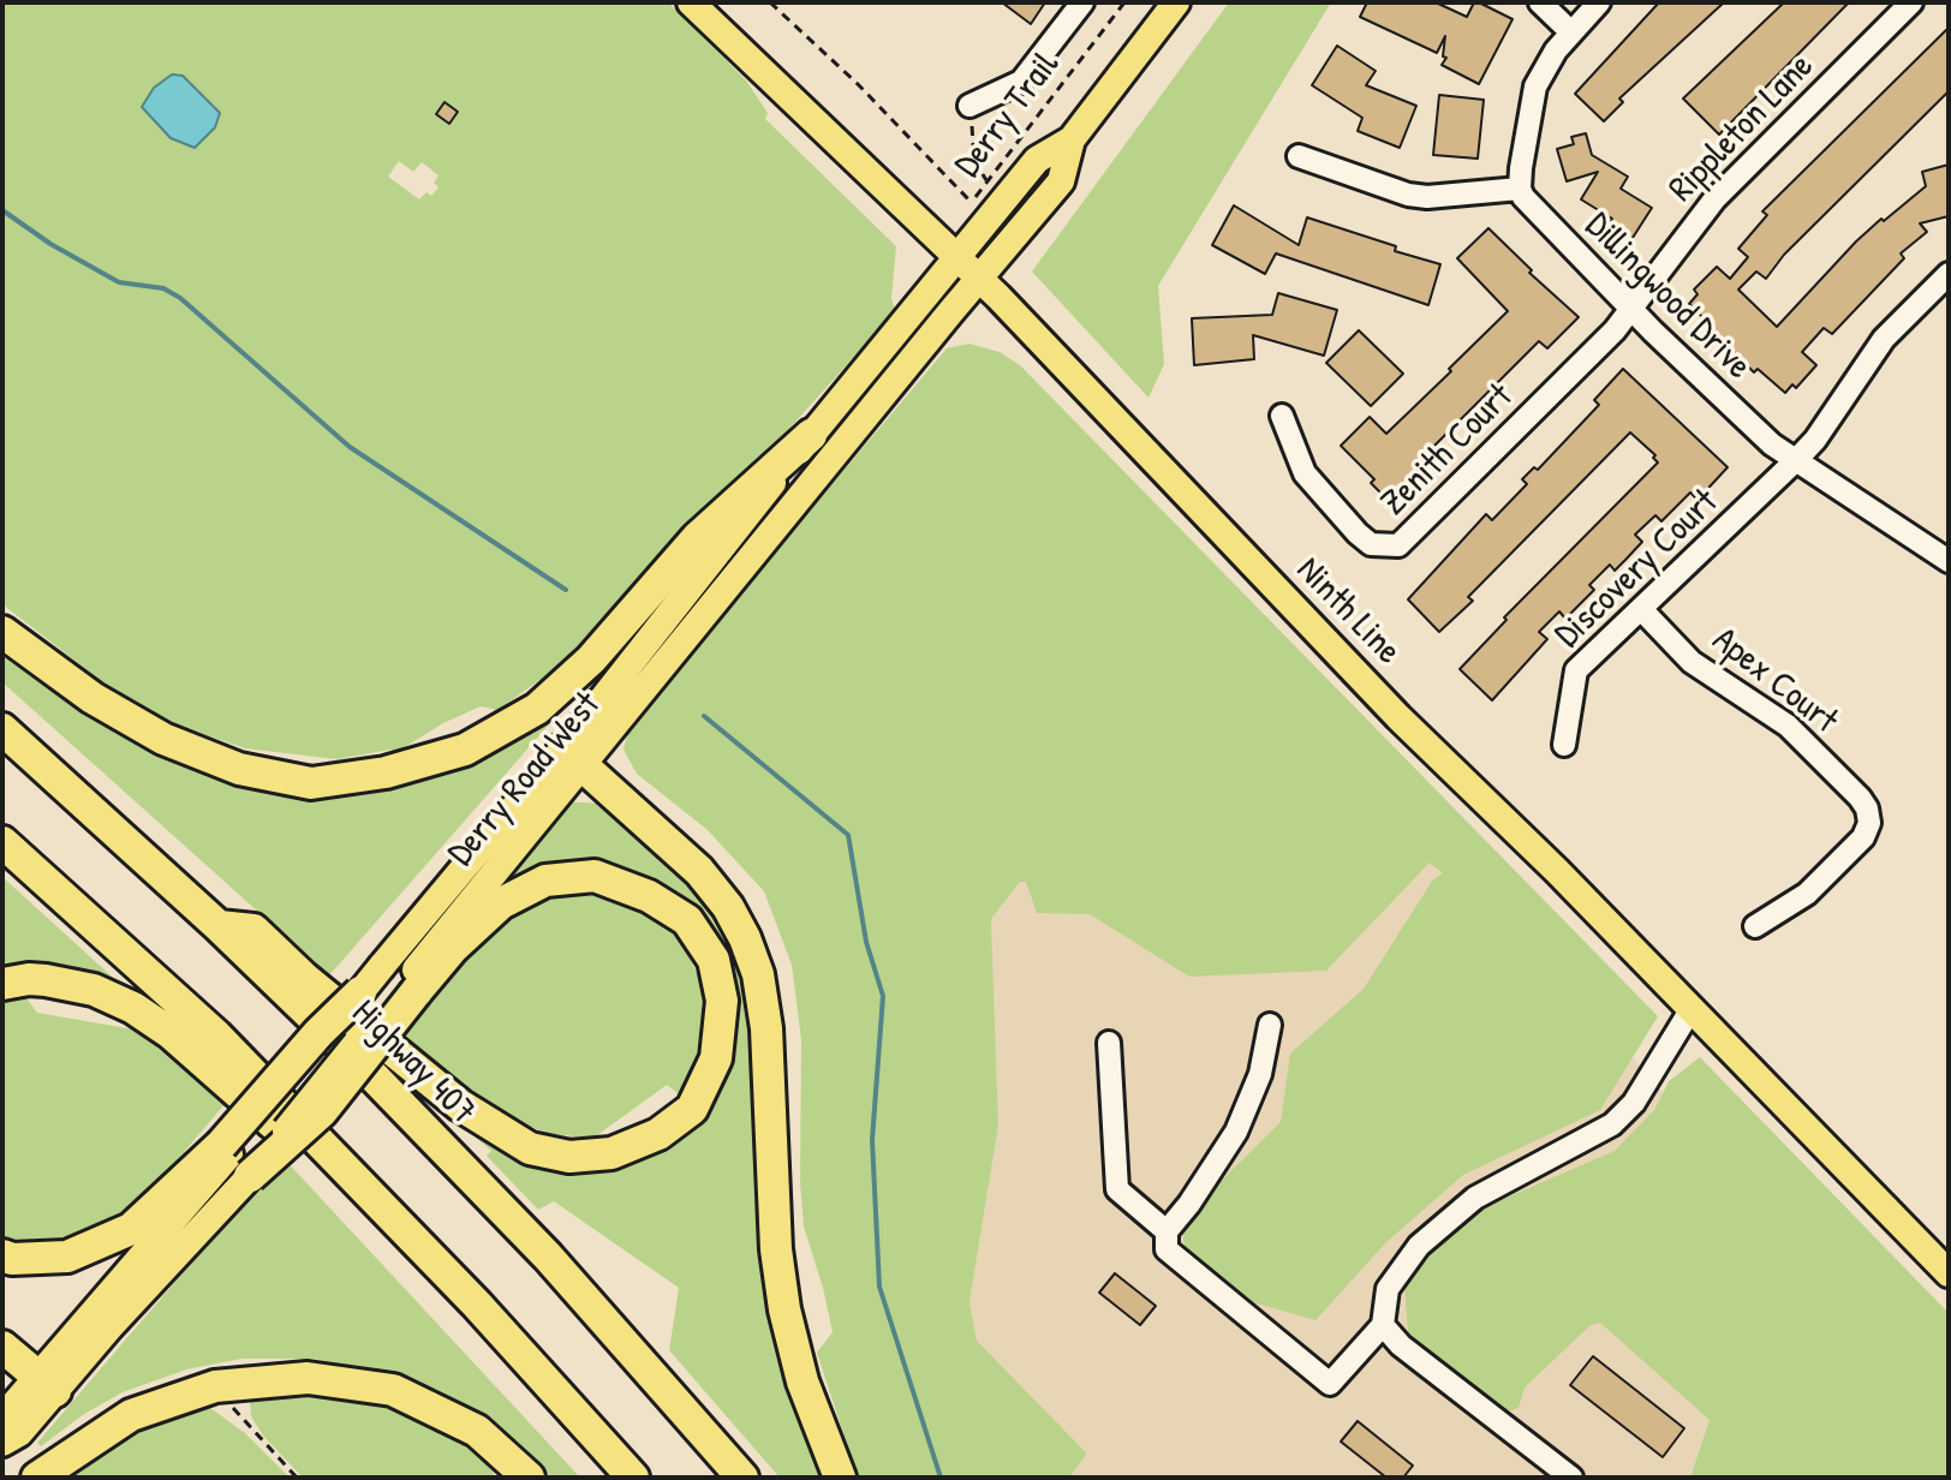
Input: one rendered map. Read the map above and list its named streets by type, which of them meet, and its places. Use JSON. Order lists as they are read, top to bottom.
{
  "streets": {
    "highway": ["Highway 407"],
    "main road": ["Ninth Line", "Derry Road West"],
    "street": [
      "Rippleton Lane",
      "Dillingwood Drive",
      "Zenith Court",
      "Discovery Court",
      "Apex Court"
    ],
    "path": ["Derry Trail"]
  },
  "crossings": [
    ["Rippleton Lane", "Dillingwood Drive"],
    ["Rippleton Lane", "Zenith Court"],
    ["Dillingwood Drive", "Zenith Court"],
    ["Dillingwood Drive", "Discovery Court"],
    ["Discovery Court", "Apex Court"],
    ["Ninth Line", "Derry Road West"]
  ]
}
